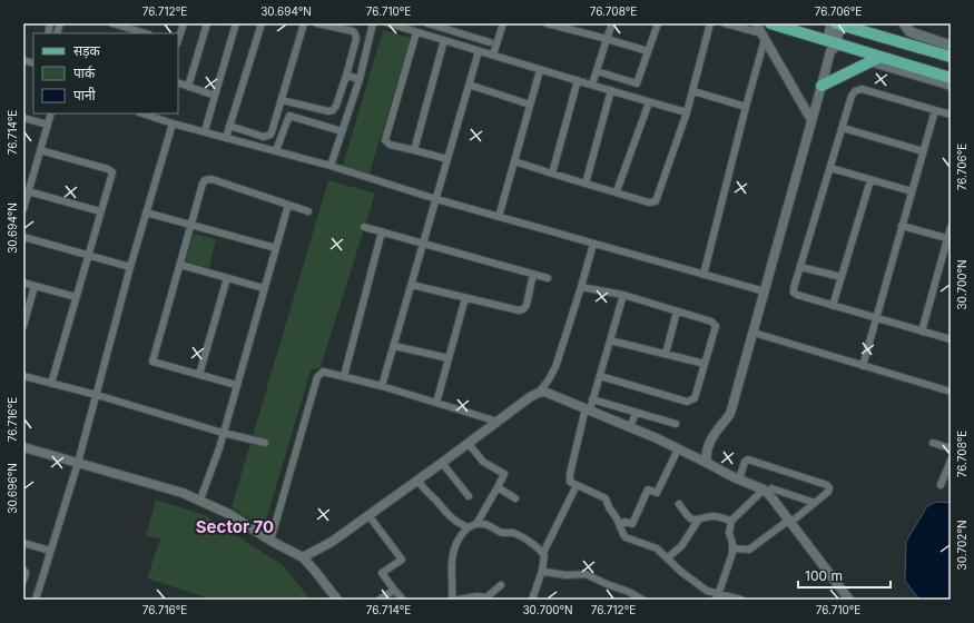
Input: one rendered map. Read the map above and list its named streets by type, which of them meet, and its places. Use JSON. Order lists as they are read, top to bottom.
{
  "districts": ["Sector 70"],
  "legend": ["सड़क", "पार्क", "पानी"],
  "scale_bar": "100 m",
  "coordinates": [
    "76.712°E",
    "30.694°N",
    "76.710°E",
    "76.708°E",
    "76.706°E",
    "76.714°E",
    "30.700°N",
    "76.716°E",
    "30.696°N",
    "30.702°N"
  ]
}
